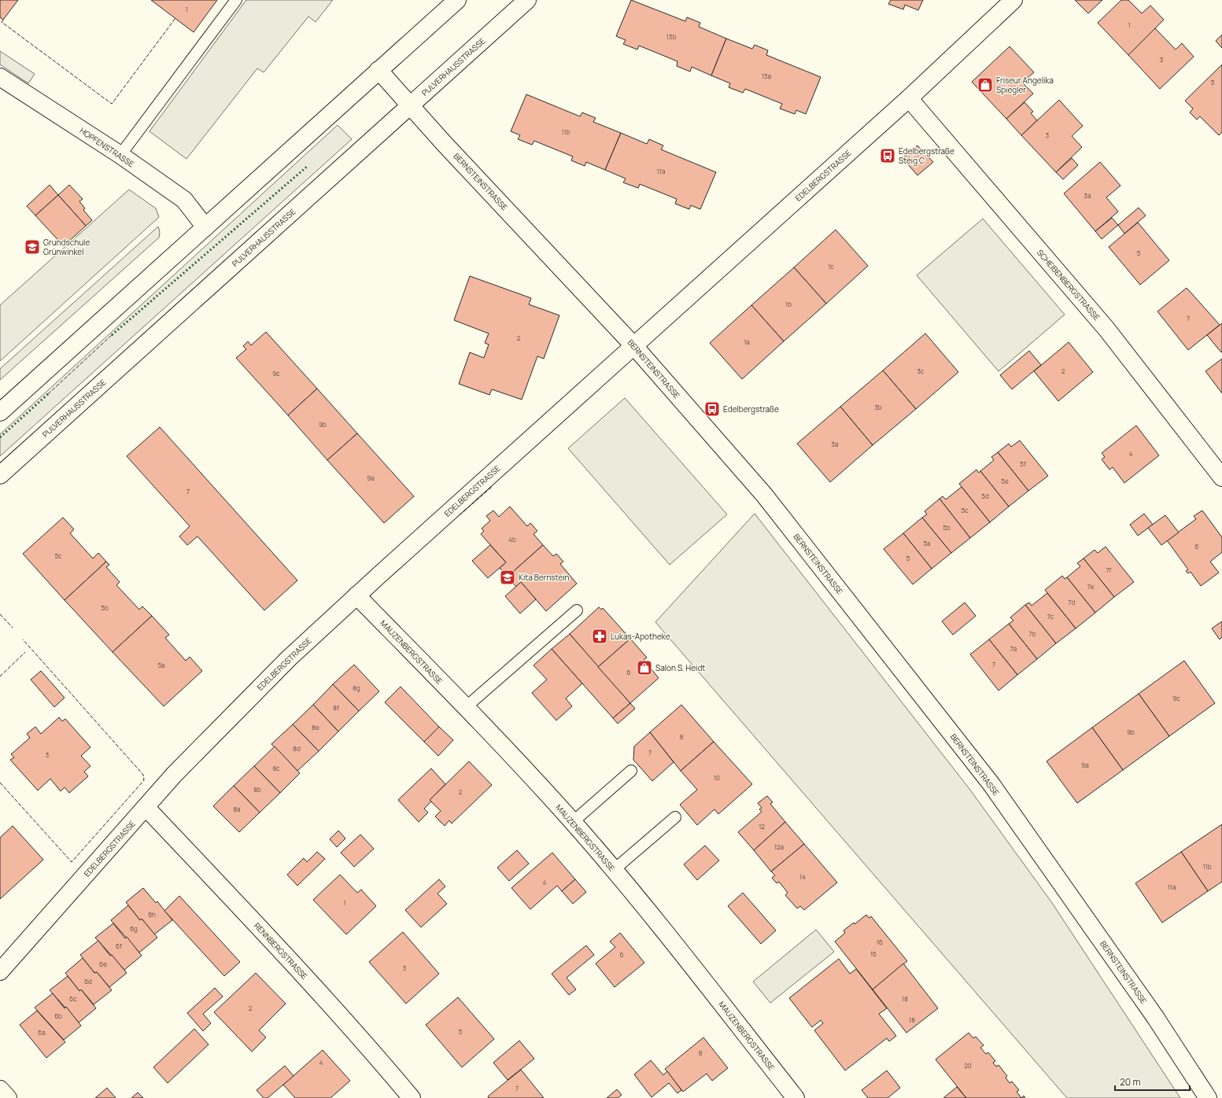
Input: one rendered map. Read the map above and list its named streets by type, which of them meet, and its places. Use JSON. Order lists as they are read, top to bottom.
{
  "streets": {
    "street": [
      "PULVERHAUSSTRASSE",
      "HOPFENSTRASSE",
      "EDELBERGSTRASSE",
      "BERNSTEINSTRASSE",
      "SCHEIBENBERGSTRASSE",
      "MAUZENBERGSTRASSE",
      "RENNBERGSTRASSE"
    ]
  },
  "crossings": [
    ["PULVERHAUSSTRASSE", "BERNSTEINSTRASSE"],
    ["EDELBERGSTRASSE", "BERNSTEINSTRASSE"],
    ["EDELBERGSTRASSE", "SCHEIBENBERGSTRASSE"],
    ["EDELBERGSTRASSE", "MAUZENBERGSTRASSE"],
    ["EDELBERGSTRASSE", "RENNBERGSTRASSE"]
  ],
  "places": {
    "shop": ["Friseur Angelika Spiegler", "Salon S. Heidt"],
    "bus stop": ["Edelbergstraße Steig C", "Edelbergstraße"],
    "school or university": ["Grundschule Grünwinkel", "Kita Bernstein"],
    "pharmacy": ["Lukas-Apotheke"]
  },
  "house_numbers": [
    "1",
    "1",
    "13b",
    "3",
    "13a",
    "5",
    "11b",
    "3",
    "11a",
    "3a",
    "5",
    "1c",
    "1b",
    "7",
    "2",
    "1a",
    "3c",
    "2",
    "9c",
    "3b",
    "9b",
    "3a",
    "4",
    "5f",
    "9a",
    "5e",
    "7",
    "5d",
    "5c",
    "5b",
    "4b",
    "5a",
    "6",
    "5c",
    "5",
    "7f",
    "7e",
    "7d",
    "5b",
    "7c",
    "7b",
    "7a",
    "7",
    "5a",
    "6",
    "8g",
    "9c",
    "8f",
    "8e",
    "9b",
    "8",
    "8d",
    "7",
    "3",
    "9a",
    "8c",
    "10",
    "8b",
    "2",
    "8a",
    "12",
    "12a",
    "11b",
    "14",
    "4",
    "11a",
    "1",
    "6h",
    "6g",
    "16",
    "6f",
    "16",
    "6",
    "6e",
    "3",
    "6d",
    "6c",
    "18",
    "2",
    "6b",
    "18",
    "5",
    "6a",
    "8",
    "4",
    "20",
    "7"
  ],
  "scale_bar": "20 m"
}
